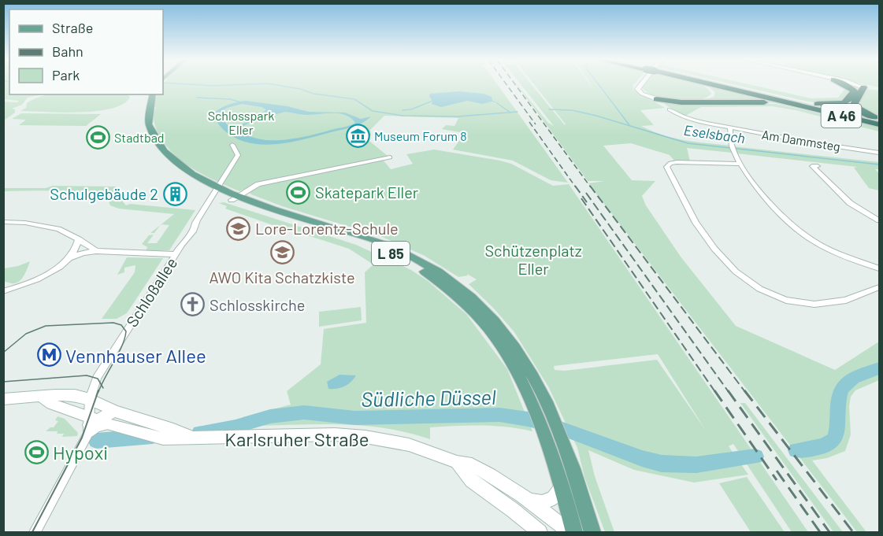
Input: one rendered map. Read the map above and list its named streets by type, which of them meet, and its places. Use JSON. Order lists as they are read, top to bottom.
{
  "streets": {
    "highway": ["A 46"],
    "main road": ["L 85", "Karlsruher Straße"],
    "street": ["Am Dammsteg", "Schloßallee"]
  },
  "crossings": [
    ["L 85", "Schloßallee"],
    ["Schloßallee", "Karlsruher Straße"]
  ],
  "water": ["Eselsbach", "Südliche Düssel"],
  "parks": ["Schlosspark Eller", "Schützenplatz Eller"],
  "places": {
    "museum": ["Museum Forum 8"],
    "sports": ["Stadtbad", "Skatepark Eller", "Hypoxi"],
    "building": ["Schulgebäude 2"],
    "school or university": ["Lore-Lorentz-Schule", "AWO Kita Schatzkiste"],
    "church": ["Schlosskirche"],
    "metro station": ["Vennhauser Allee"]
  },
  "legend": ["Straße", "Bahn", "Park"]
}
